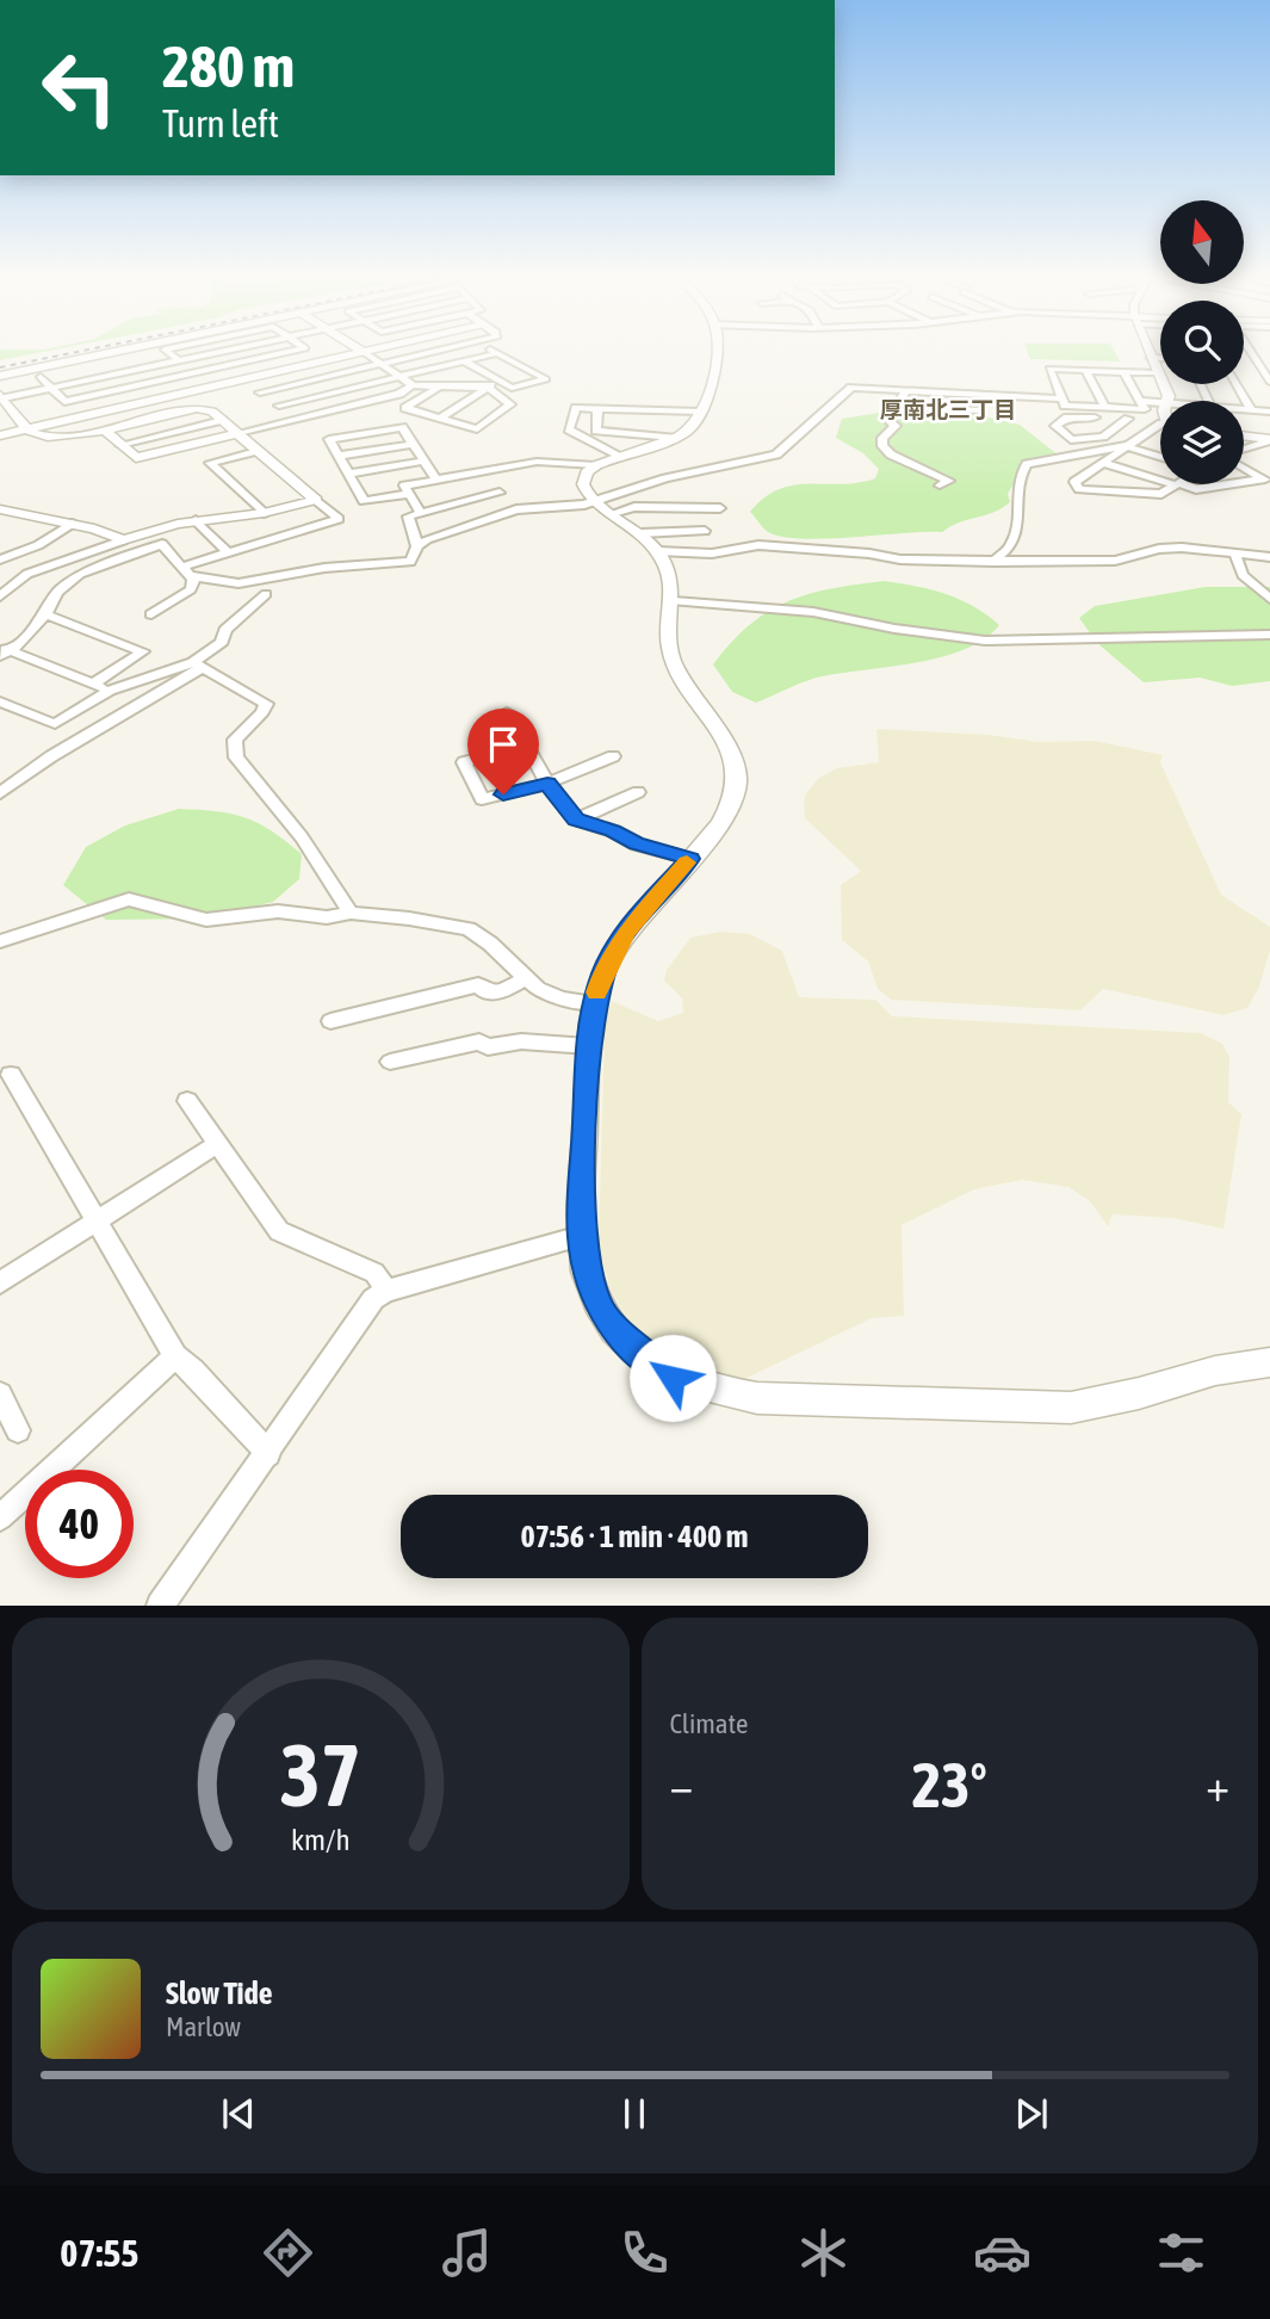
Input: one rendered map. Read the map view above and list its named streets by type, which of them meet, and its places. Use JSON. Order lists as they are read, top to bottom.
{
  "districts": ["厚南北三丁目"],
  "north": "top",
  "page": {
    "turn": ["280 m", "Turn left"],
    "limit": "40",
    "trip": "07:56 · 1 min · 400 m",
    "tile": "Climate",
    "heat": ["−", "23°", "+"],
    "song": ["Slow Tide", "Marlow"],
    "tabs": "07:55",
    "gauge": ["37", "km/h"]
  }
}
